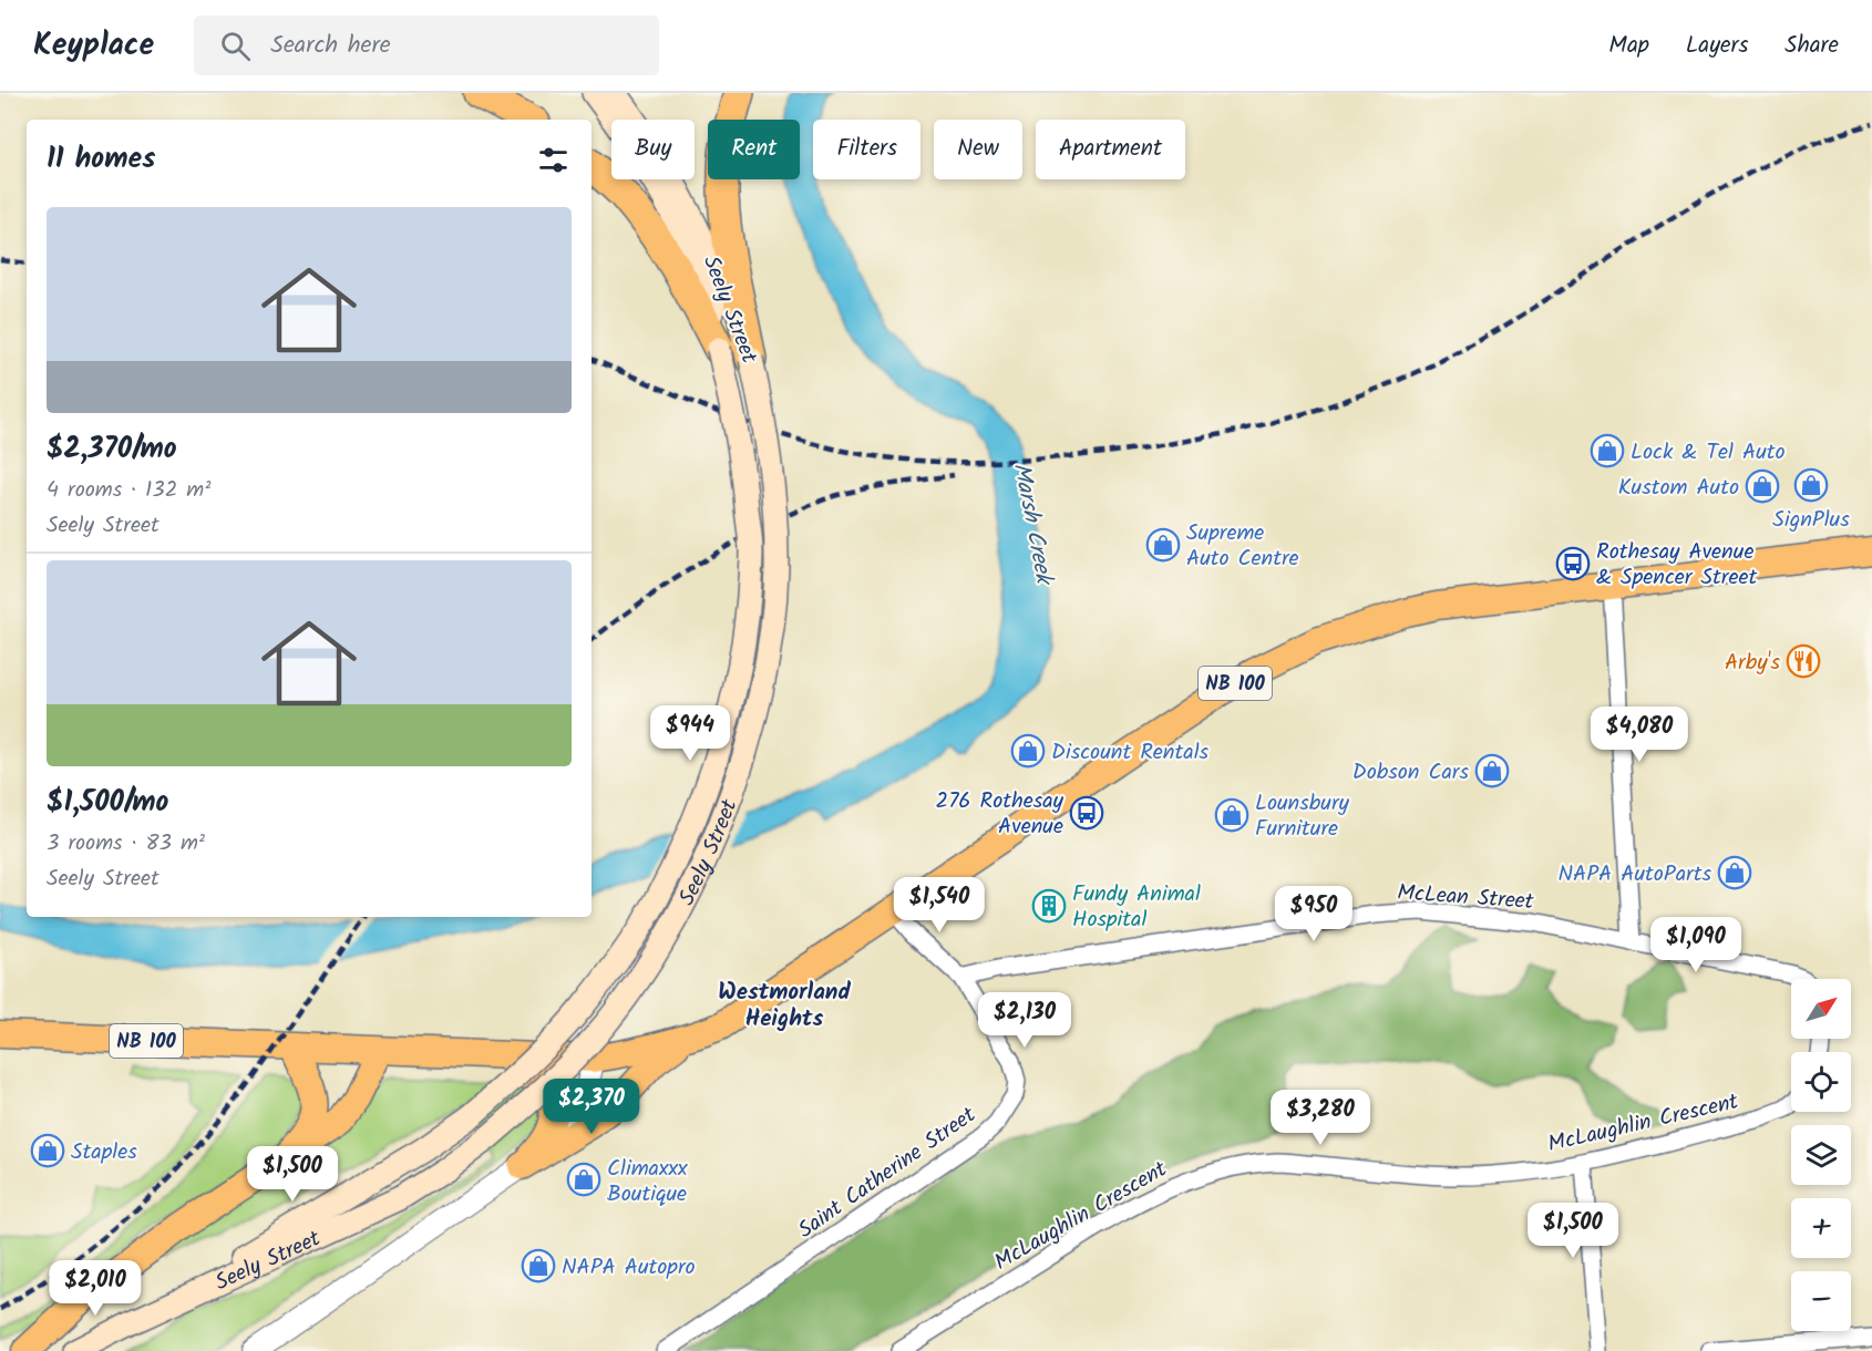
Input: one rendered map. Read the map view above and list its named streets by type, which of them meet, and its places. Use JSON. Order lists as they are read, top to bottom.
{
  "streets": {
    "main road": ["Seely Street", "NB 100"],
    "street": ["McLean Street", "McLaughlin Crescent", "Saint Catherine Street"]
  },
  "crossings": [
    ["McLean Street", "Saint Catherine Street"]
  ],
  "districts": ["Westmorland Heights"],
  "water": ["Marsh Creek"],
  "places": {
    "shop": [
      "Lock & Tel Auto",
      "SignPlus",
      "Kustom Auto",
      "Supreme Auto Centre",
      "Discount Rentals",
      "Dobson Cars",
      "Lounsbury Furniture",
      "NAPA AutoParts",
      "Staples",
      "Climaxxx Boutique",
      "NAPA Autopro"
    ],
    "bus stop": ["Rothesay Avenue & Spencer Street", "276 Rothesay Avenue"],
    "restaurant": ["Arby's"],
    "building": ["Fundy Animal Hospital"]
  },
  "north": "top right",
  "page": {
    "header": "Keyplace",
    "search": "Search here",
    "nav": ["Map", "Layers", "Share"],
    "chip": [
      "Buy",
      "Rent",
      "Filters",
      "New",
      "Apartment"
    ],
    "heading": "11 homes",
    "list": [
      {
        "name": "$2,370/mo",
        "note": "4 rooms · 132 m² · Seely Street"
      },
      {
        "name": "$1,500/mo",
        "note": "3 rooms · 83 m² · Seely Street"
      }
    ],
    "price": [
      "$944",
      "$4,080",
      "$1,540",
      "$950",
      "$1,090",
      "$2,130",
      "$2,370",
      "$3,280",
      "$1,500",
      "$1,500",
      "$2,010"
    ],
    "map_buttons": ["+", "−"]
  }
}
